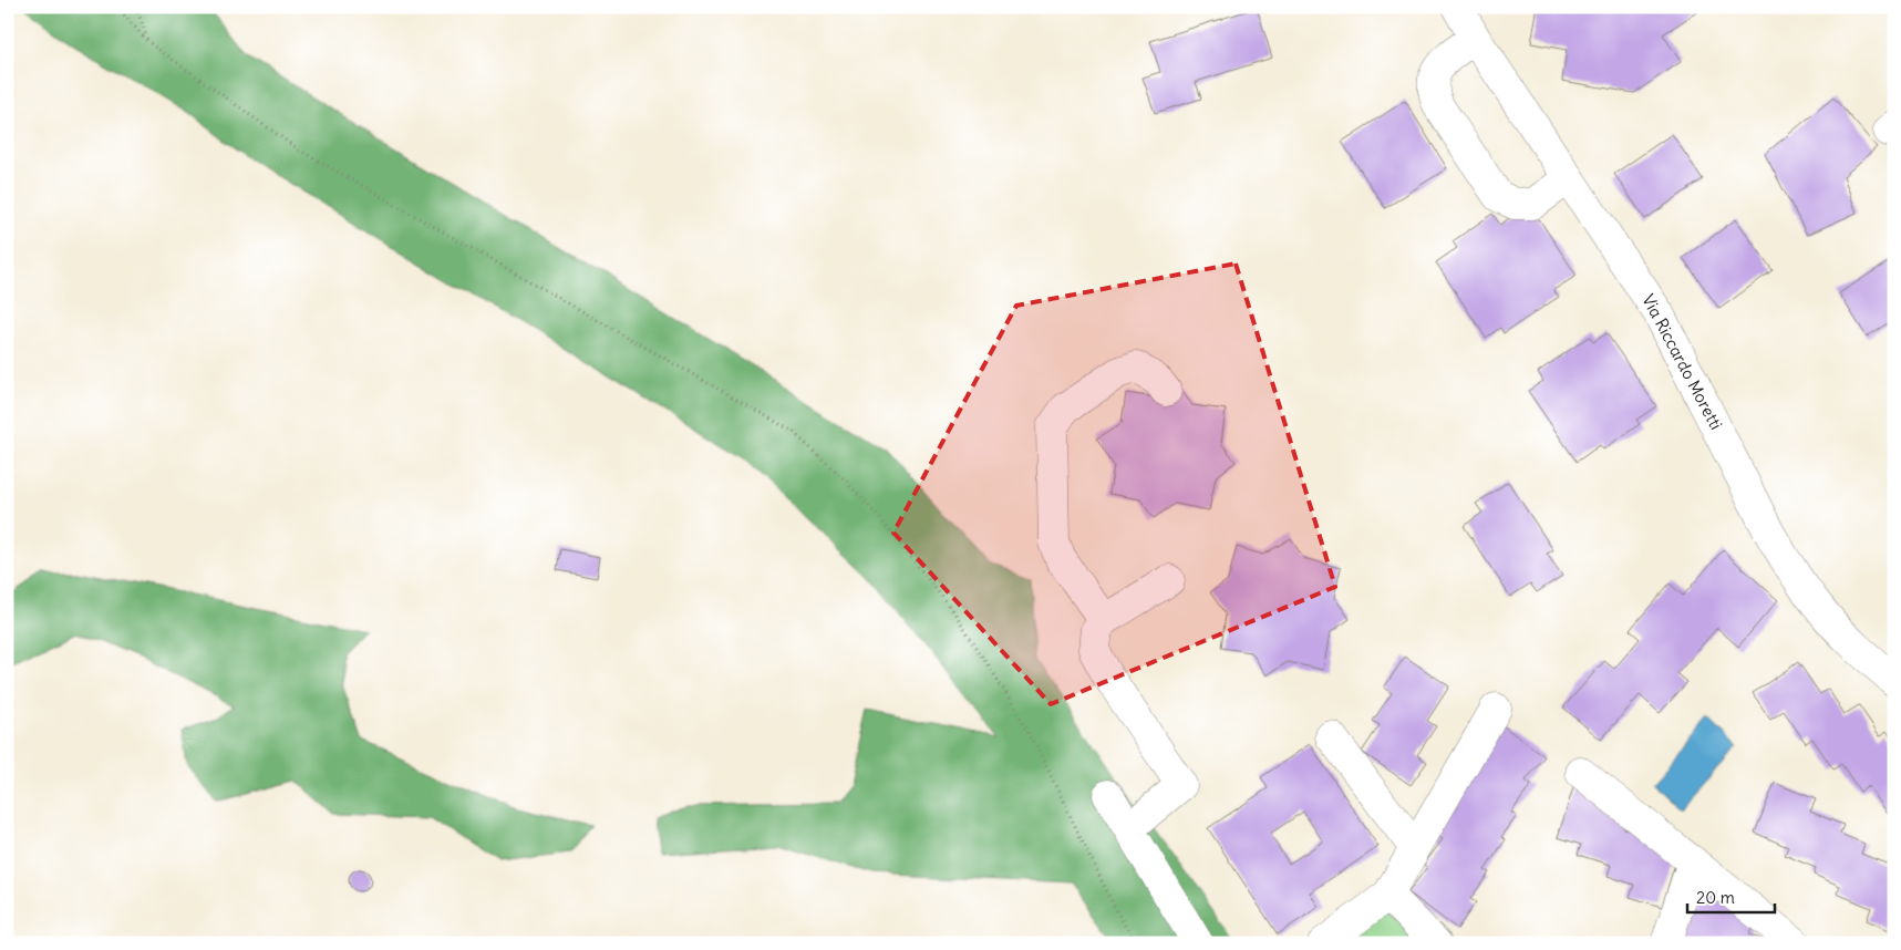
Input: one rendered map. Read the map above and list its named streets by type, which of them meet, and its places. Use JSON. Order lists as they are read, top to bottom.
{
  "streets": {
    "street": ["Via Riccardo Moretti"]
  },
  "scale_bar": "20 m"
}
